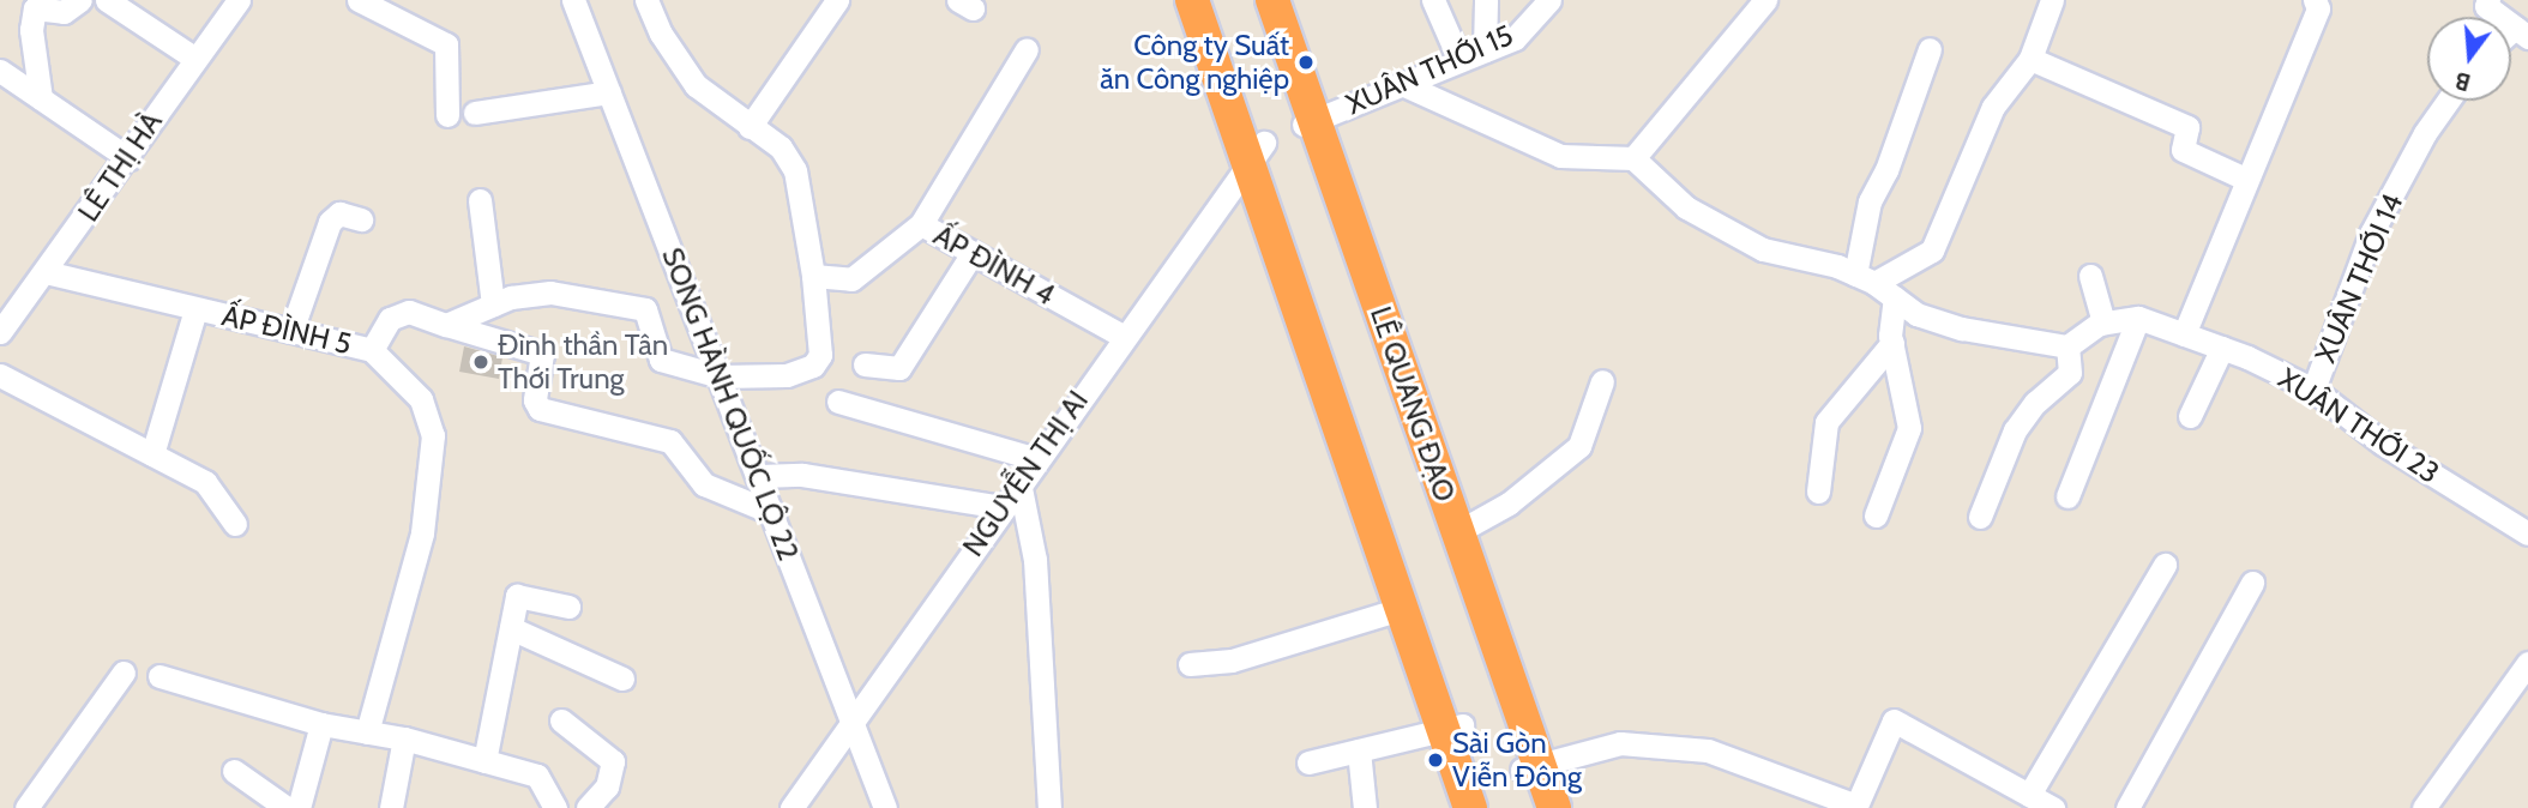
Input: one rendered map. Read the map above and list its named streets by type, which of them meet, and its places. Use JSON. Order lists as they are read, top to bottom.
{
  "streets": {
    "highway": ["LÊ QUANG ĐẠO"],
    "street": [
      "XUÂN THỚI 15",
      "LÊ THỊ HÀ",
      "ẤP ĐÌNH 4",
      "XUÂN THỚI 14",
      "ẤP ĐÌNH 5",
      "SONG HÀNH QUỐC LỘ 22",
      "XUÂN THỚI 23",
      "NGUYỄN THỊ AI"
    ]
  },
  "crossings": [
    ["XUÂN THỚI 15", "LÊ QUANG ĐẠO"],
    ["LÊ THỊ HÀ", "ẤP ĐÌNH 5"],
    ["ẤP ĐÌNH 4", "NGUYỄN THỊ AI"],
    ["XUÂN THỚI 14", "XUÂN THỚI 23"],
    ["SONG HÀNH QUỐC LỘ 22", "NGUYỄN THỊ AI"],
    ["LÊ QUANG ĐẠO", "NGUYỄN THỊ AI"]
  ],
  "places": ["Công ty Suất ăn Công nghiệp", "Đình thần Tân Thới Trung", "Sài Gòn Viễn Đông"],
  "north": "bottom"
}
